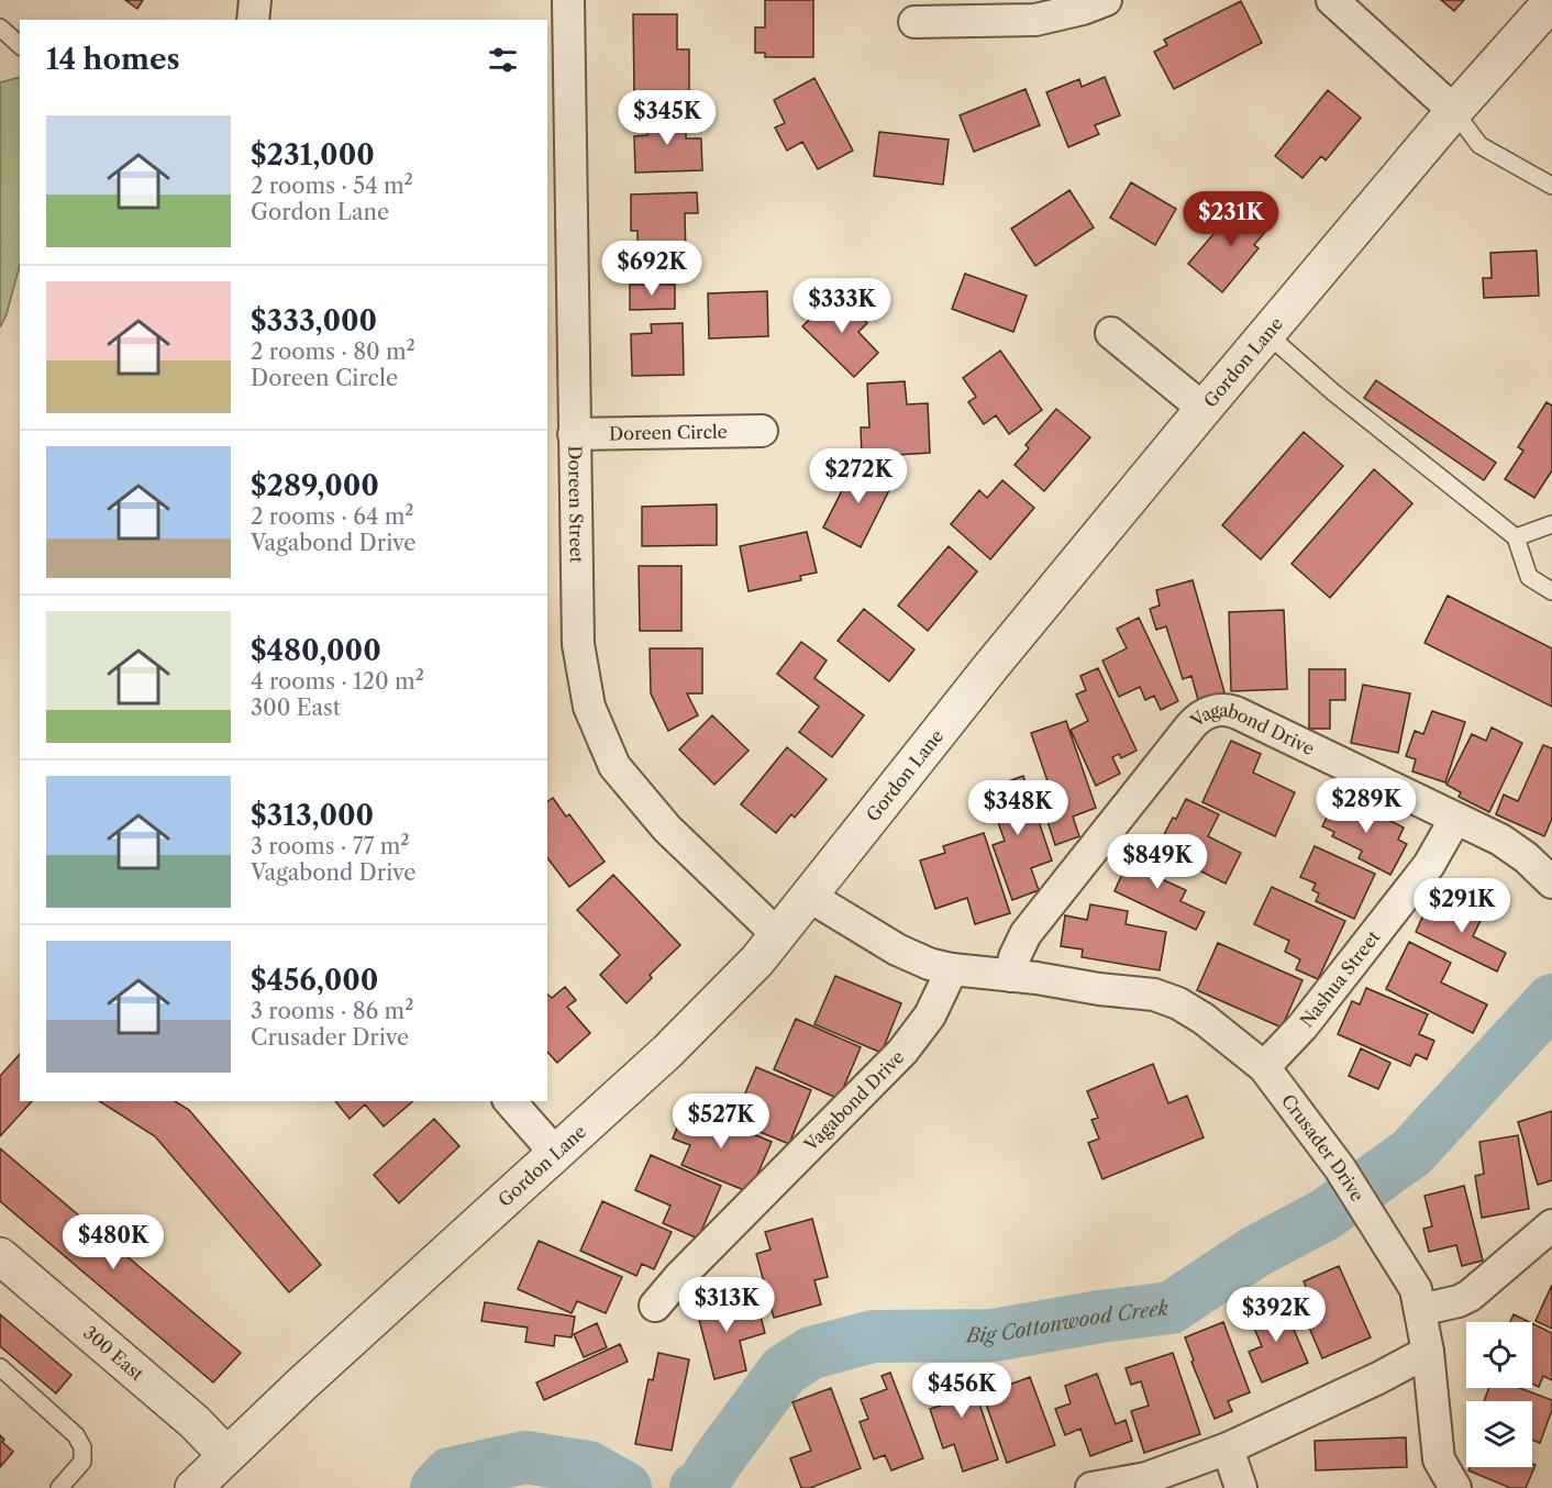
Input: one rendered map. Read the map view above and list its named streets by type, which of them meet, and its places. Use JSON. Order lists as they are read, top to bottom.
{
  "streets": {
    "street": [
      "Gordon Lane",
      "Doreen Circle",
      "Doreen Street",
      "Vagabond Drive",
      "Nashua Street",
      "Crusader Drive",
      "300 East"
    ]
  },
  "crossings": [
    ["Gordon Lane", "Doreen Street"],
    ["Gordon Lane", "Crusader Drive"],
    ["Gordon Lane", "300 East"],
    ["Doreen Circle", "Doreen Street"],
    ["Vagabond Drive", "Nashua Street"],
    ["Vagabond Drive", "Crusader Drive"],
    ["Nashua Street", "Crusader Drive"]
  ],
  "water": ["Big Cottonwood Creek"],
  "page": {
    "heading": "14 homes",
    "price": [
      "$345K",
      "$231K",
      "$692K",
      "$333K",
      "$272K",
      "$289K",
      "$348K",
      "$849K",
      "$291K",
      "$527K",
      "$480K",
      "$313K",
      "$392K",
      "$456K"
    ],
    "list": [
      {
        "name": "$231,000",
        "note": "2 rooms · 54 m² · Gordon Lane"
      },
      {
        "name": "$333,000",
        "note": "2 rooms · 80 m² · Doreen Circle"
      },
      {
        "name": "$289,000",
        "note": "2 rooms · 64 m² · Vagabond Drive"
      },
      {
        "name": "$480,000",
        "note": "4 rooms · 120 m² · 300 East"
      },
      {
        "name": "$313,000",
        "note": "3 rooms · 77 m² · Vagabond Drive"
      },
      {
        "name": "$456,000",
        "note": "3 rooms · 86 m² · Crusader Drive"
      }
    ]
  }
}
